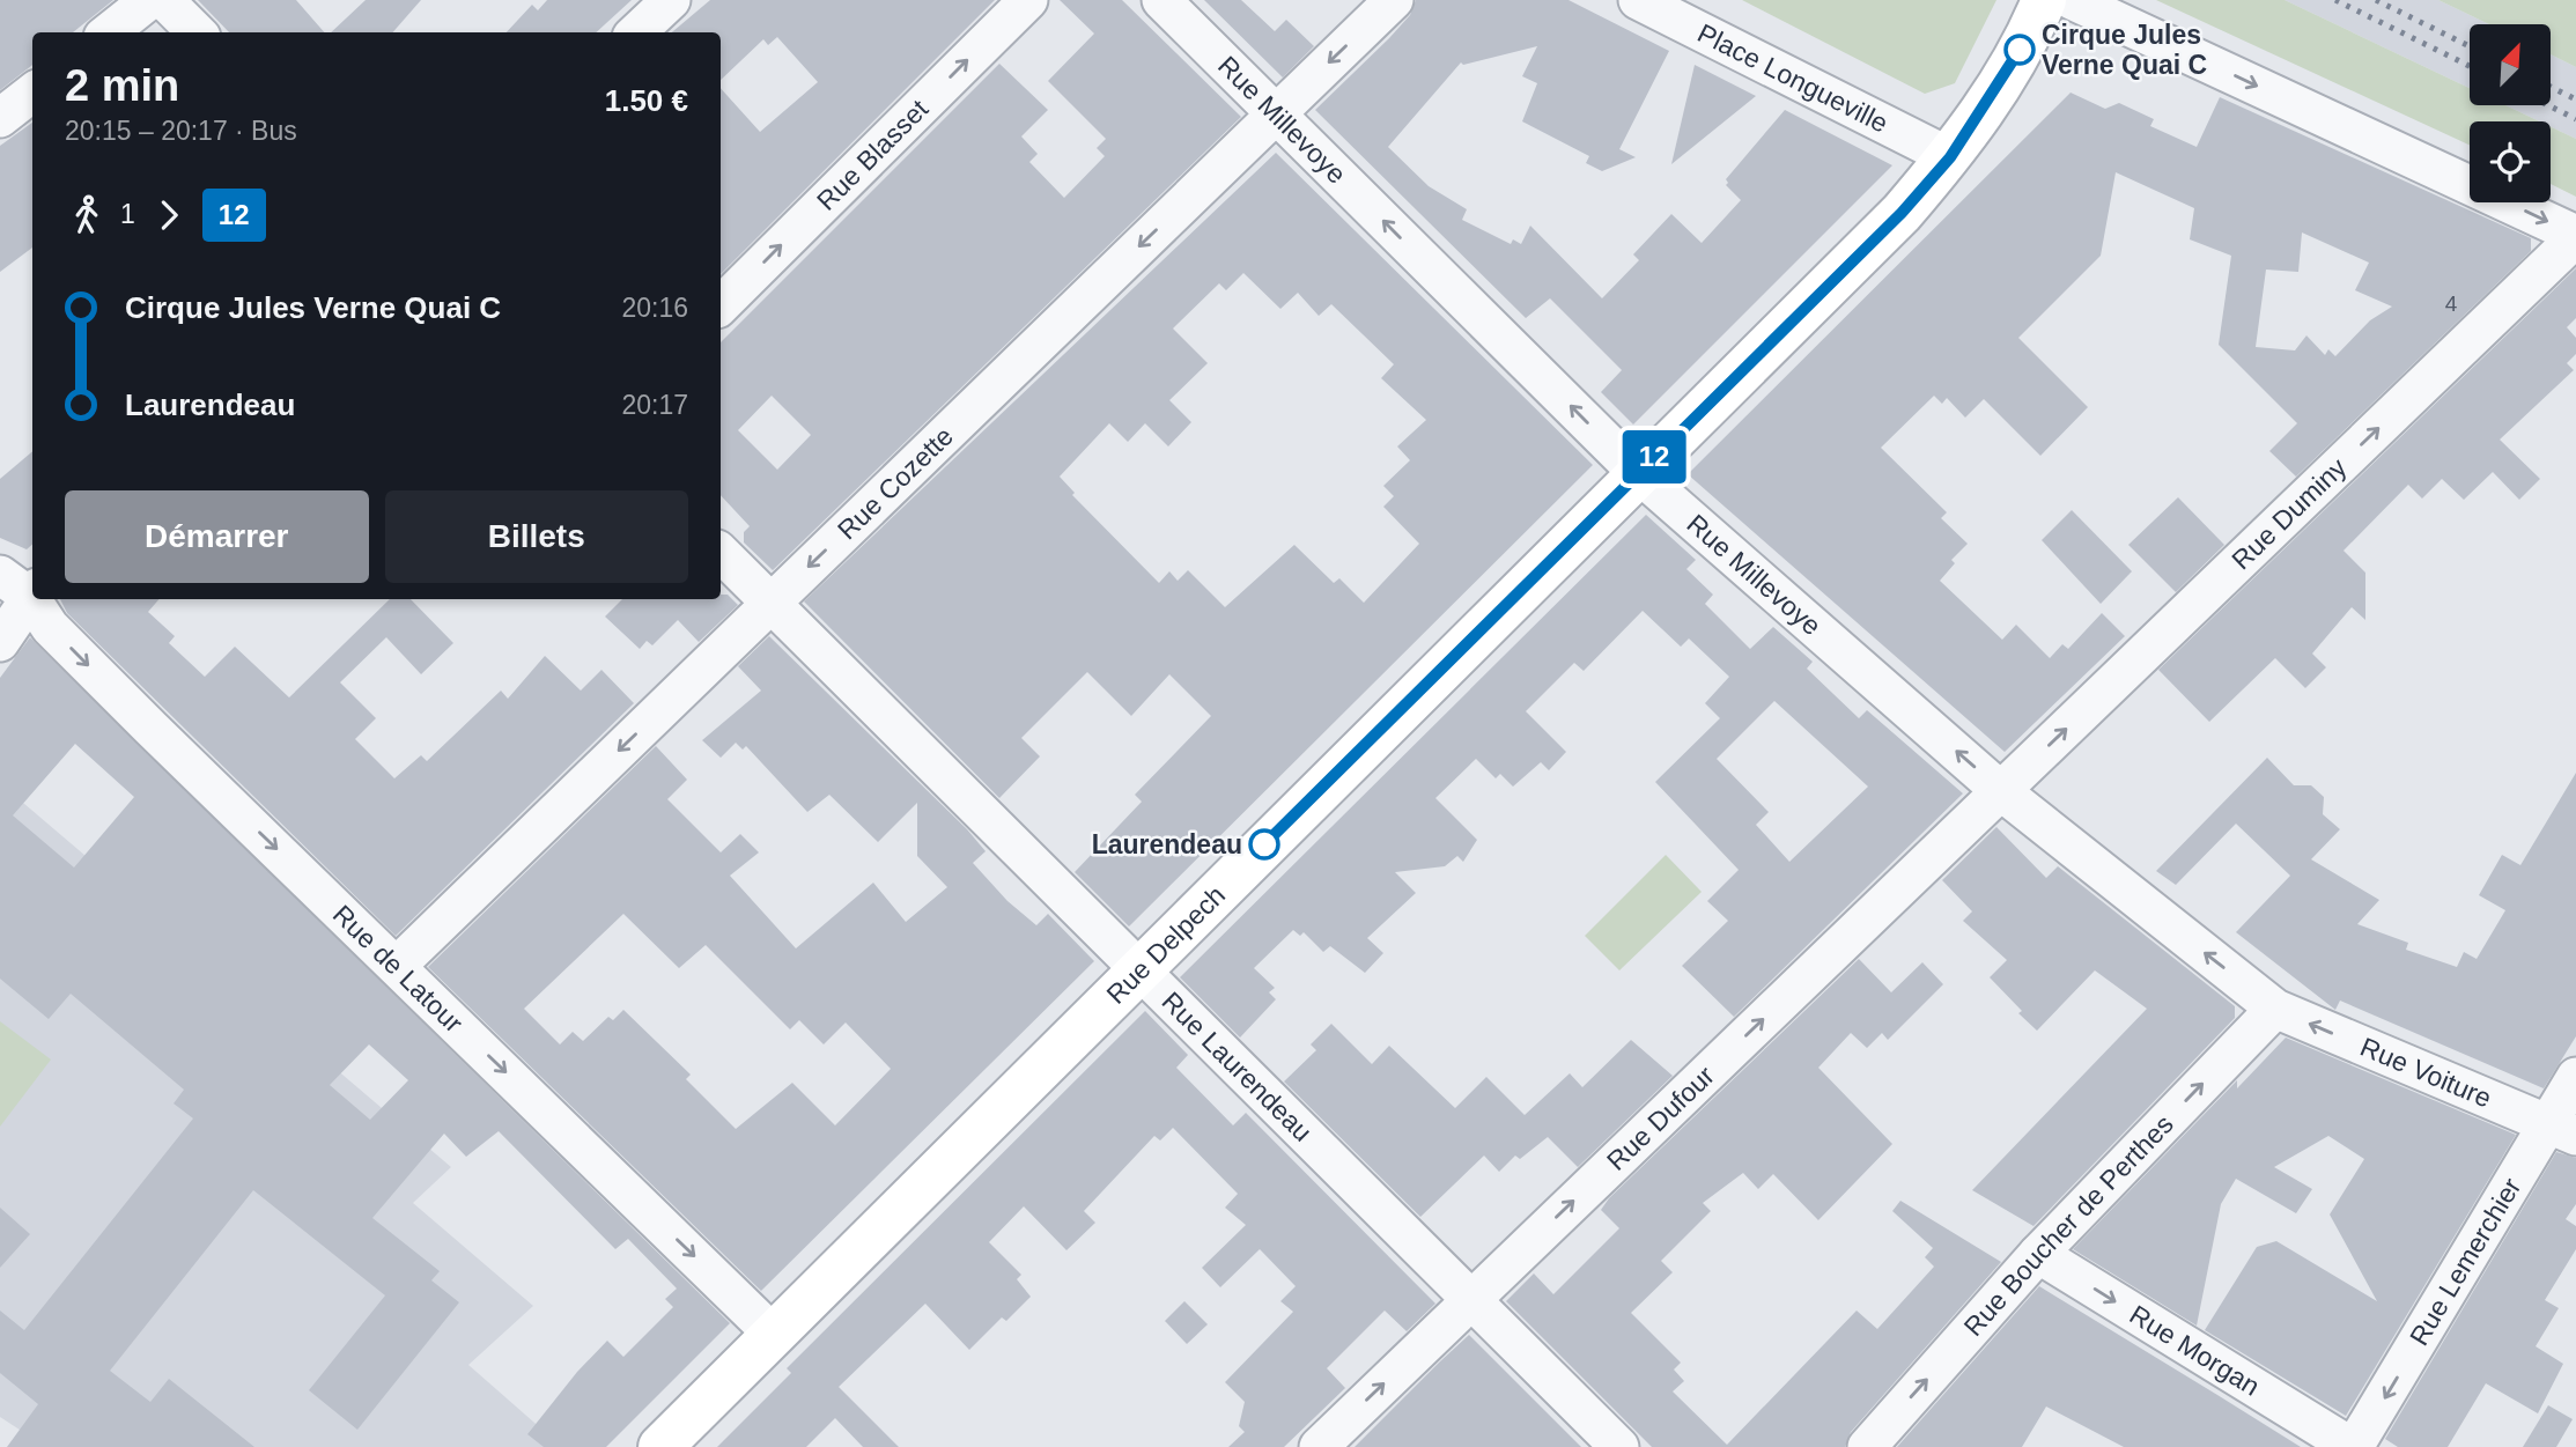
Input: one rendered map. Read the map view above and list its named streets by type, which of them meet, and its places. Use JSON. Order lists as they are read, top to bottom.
{
  "streets": {
    "street": [
      "Place Longueville",
      "Rue Millevoye",
      "Rue Blasset",
      "Rue Cozette",
      "Rue Duminy",
      "Rue Delpech",
      "Rue de Latour",
      "Rue Laurendeau",
      "Rue Voiture",
      "Rue Dufour",
      "Rue Boucher de Perthes",
      "Rue Lemerchier",
      "Rue Morgan"
    ]
  },
  "crossings": [
    ["Place Longueville", "Rue Delpech"],
    ["Rue Millevoye", "Rue Cozette"],
    ["Rue Millevoye", "Rue Duminy"],
    ["Rue Millevoye", "Rue Delpech"],
    ["Rue Millevoye", "Rue Voiture"],
    ["Rue Millevoye", "Rue Dufour"],
    ["Rue Millevoye", "Rue Boucher de Perthes"],
    ["Rue Cozette", "Rue de Latour"],
    ["Rue Cozette", "Rue Laurendeau"],
    ["Rue Duminy", "Rue Dufour"],
    ["Rue Delpech", "Rue de Latour"],
    ["Rue Delpech", "Rue Laurendeau"],
    ["Rue Laurendeau", "Rue Dufour"],
    ["Rue Voiture", "Rue Boucher de Perthes"],
    ["Rue Voiture", "Rue Lemerchier"],
    ["Rue Boucher de Perthes", "Rue Morgan"],
    ["Rue Lemerchier", "Rue Morgan"]
  ],
  "one_way": [
    "Rue Millevoye",
    "Rue Blasset",
    "Rue Cozette",
    "Rue Duminy",
    "Rue de Latour",
    "Rue Voiture",
    "Rue Dufour",
    "Rue Boucher de Perthes",
    "Rue Lemerchier",
    "Rue Morgan"
  ],
  "places": ["Cirque Jules Verne Quai C", "Laurendeau"],
  "lines": ["bus line 12"],
  "house_numbers": ["4"],
  "north": "top right",
  "page": {
    "on_map": "12",
    "heading": ["2 min", "20:15 – 20:17 · Bus", "1.50 €"],
    "legs": ["1", "12"],
    "list": [
      {
        "name": "Cirque Jules Verne Quai C",
        "value": "20:16"
      },
      {
        "name": "Laurendeau",
        "value": "20:17"
      }
    ],
    "buttons": ["Démarrer", "Billets"]
  }
}
